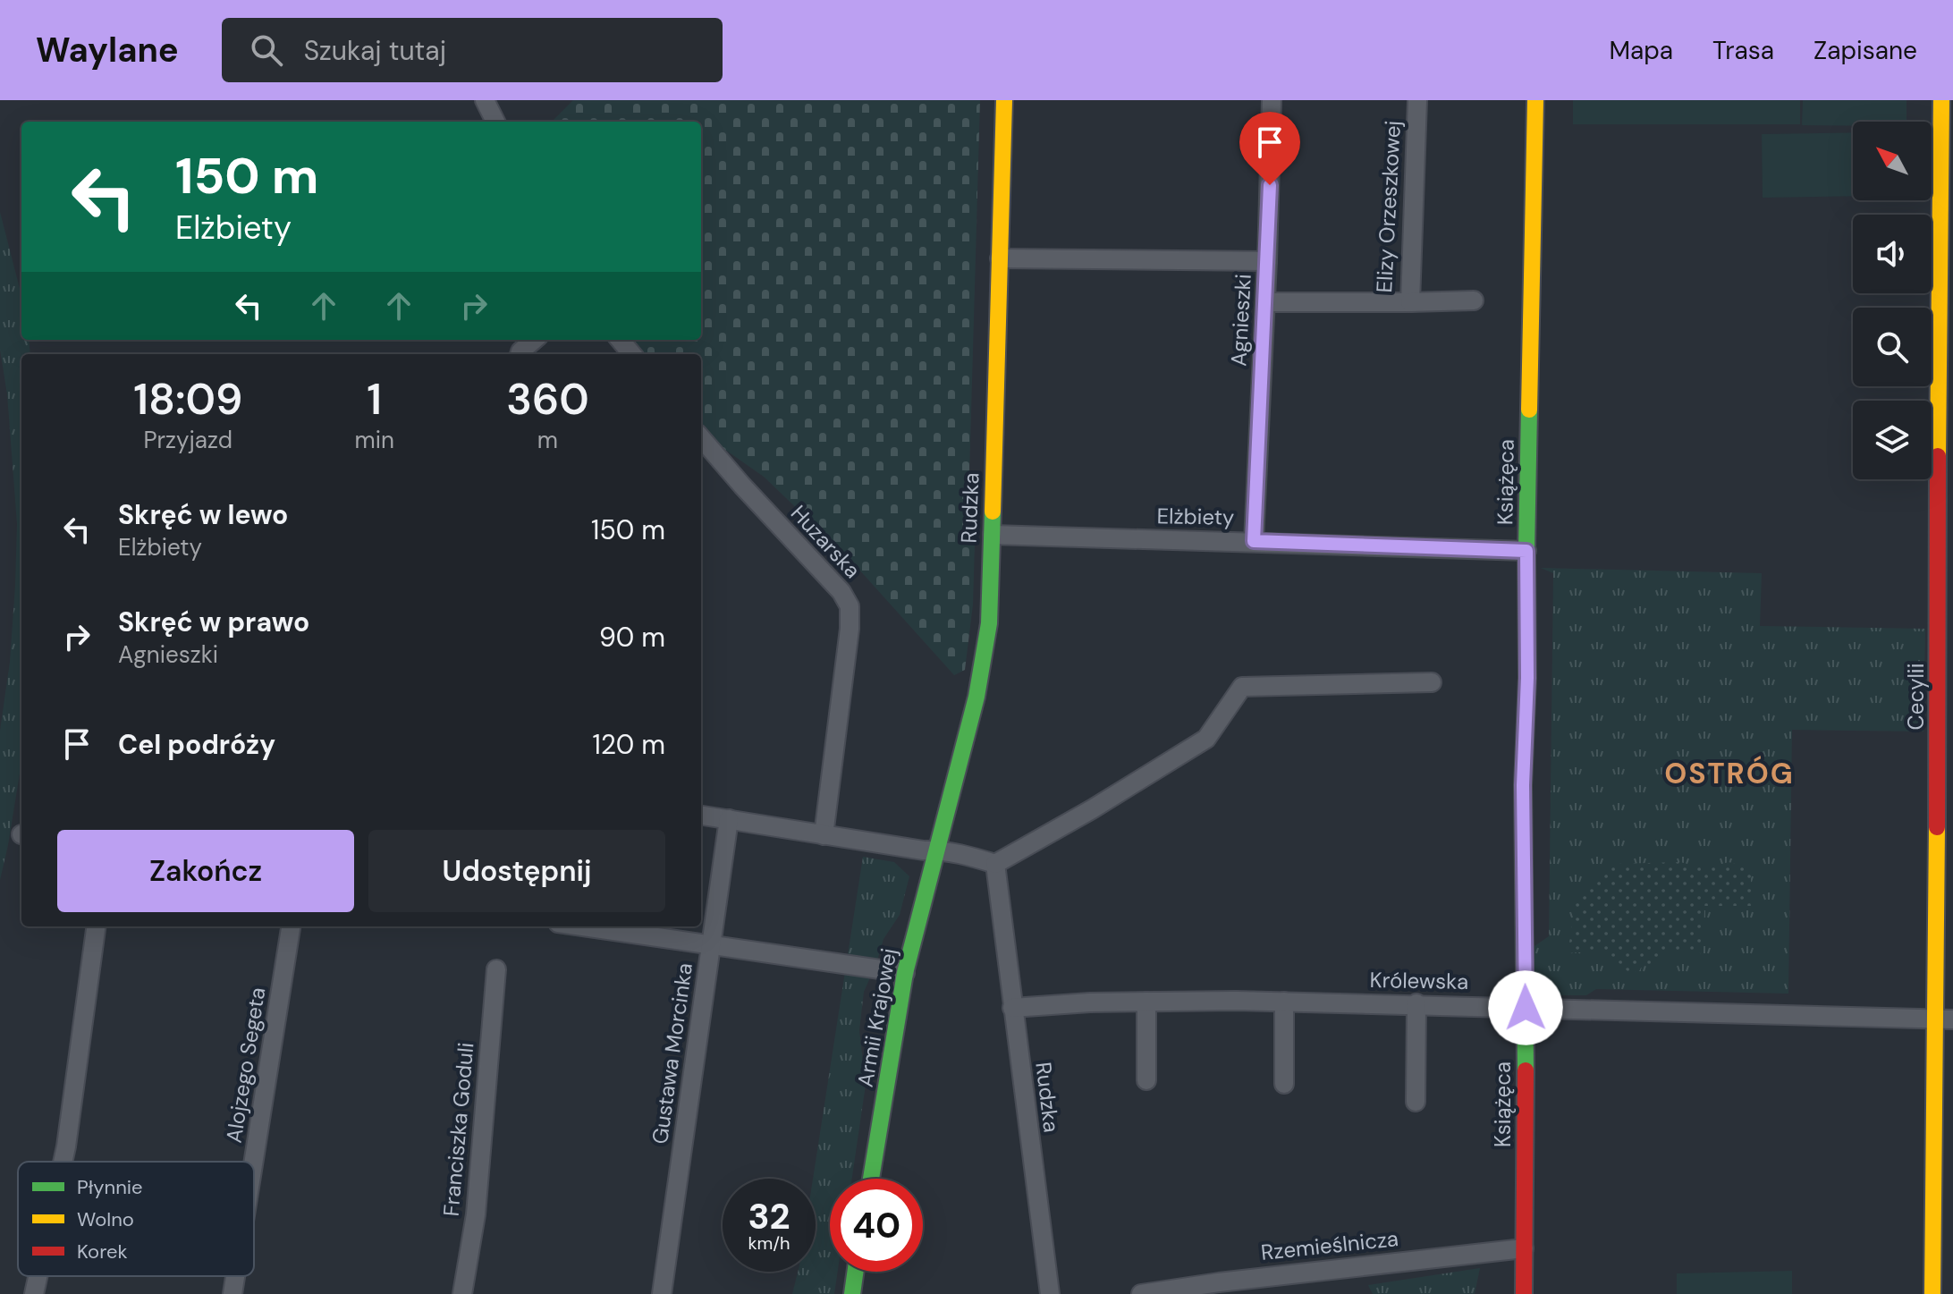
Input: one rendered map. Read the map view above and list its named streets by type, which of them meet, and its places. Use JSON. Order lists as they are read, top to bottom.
{
  "streets": {
    "street": [
      "Elizy Orzeszkowej",
      "Agnieszki",
      "Książęca",
      "Rudzka",
      "Elżbiety",
      "Huzarska",
      "Cecylii",
      "Królewska",
      "Armii Krajowej",
      "Gustawa Morcinka",
      "Alojzego Segeta",
      "Franciszka Goduli",
      "Rzemieślnicza"
    ]
  },
  "crossings": [
    ["Elizy Orzeszkowej", "Agnieszki"],
    ["Agnieszki", "Elżbiety"],
    ["Książęca", "Elżbiety"],
    ["Książęca", "Królewska"],
    ["Książęca", "Rzemieślnicza"],
    ["Rudzka", "Elżbiety"],
    ["Rudzka", "Królewska"],
    ["Rudzka", "Armii Krajowej"],
    ["Cecylii", "Królewska"]
  ],
  "districts": ["OSTRÓG"],
  "legend": ["Płynnie", "Wolno", "Korek"],
  "north": "top left",
  "page": {
    "header": "Waylane",
    "search": "Szukaj tutaj",
    "nav": ["Mapa", "Trasa", "Zapisane"],
    "turn": ["150 m", "Elżbiety"],
    "eta": [
      "18:09",
      "Przyjazd",
      "1",
      "min",
      "360",
      "m"
    ],
    "list": [
      {
        "name": "Skręć w lewo",
        "note": "Elżbiety",
        "value": "150 m"
      },
      {
        "name": "Skręć w prawo",
        "note": "Agnieszki",
        "value": "90 m"
      },
      {
        "name": "Cel podróży",
        "value": "120 m"
      }
    ],
    "buttons": ["Zakończ", "Udostępnij"],
    "speed": "32 km/h",
    "limit": "40"
  }
}
